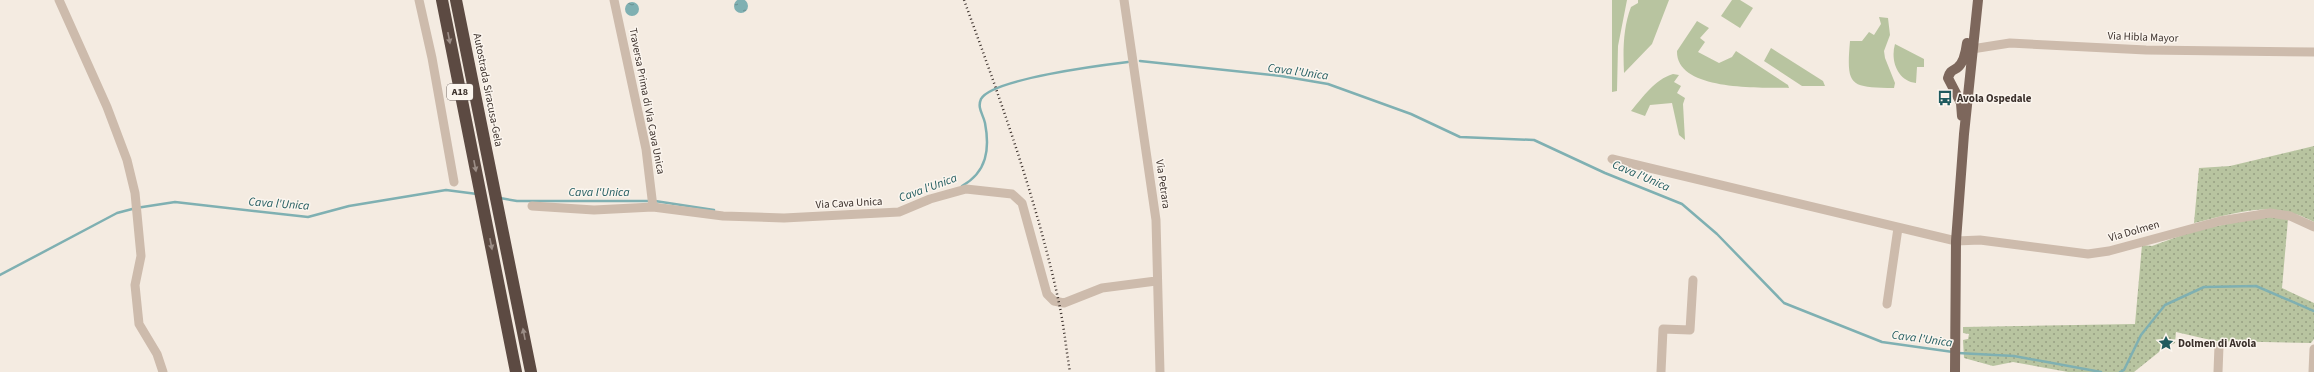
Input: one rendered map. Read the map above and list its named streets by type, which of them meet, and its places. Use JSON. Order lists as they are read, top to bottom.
{
  "streets": {
    "highway": ["Autostrada Siracusa-Gela", "A18"],
    "street": [
      "Via Hibla Mayor",
      "Traversa Prima di Via Cava Unica",
      "Via Petrara",
      "Via Cava Unica",
      "Via Dolmen"
    ]
  },
  "crossings": [
    ["Traversa Prima di Via Cava Unica", "Via Cava Unica"],
    ["Via Petrara", "Via Cava Unica"]
  ],
  "water": ["Cava l'Unica"],
  "places": {
    "bus stop": ["Avola Ospedale"],
    "place": ["Dolmen di Avola"]
  }
}
